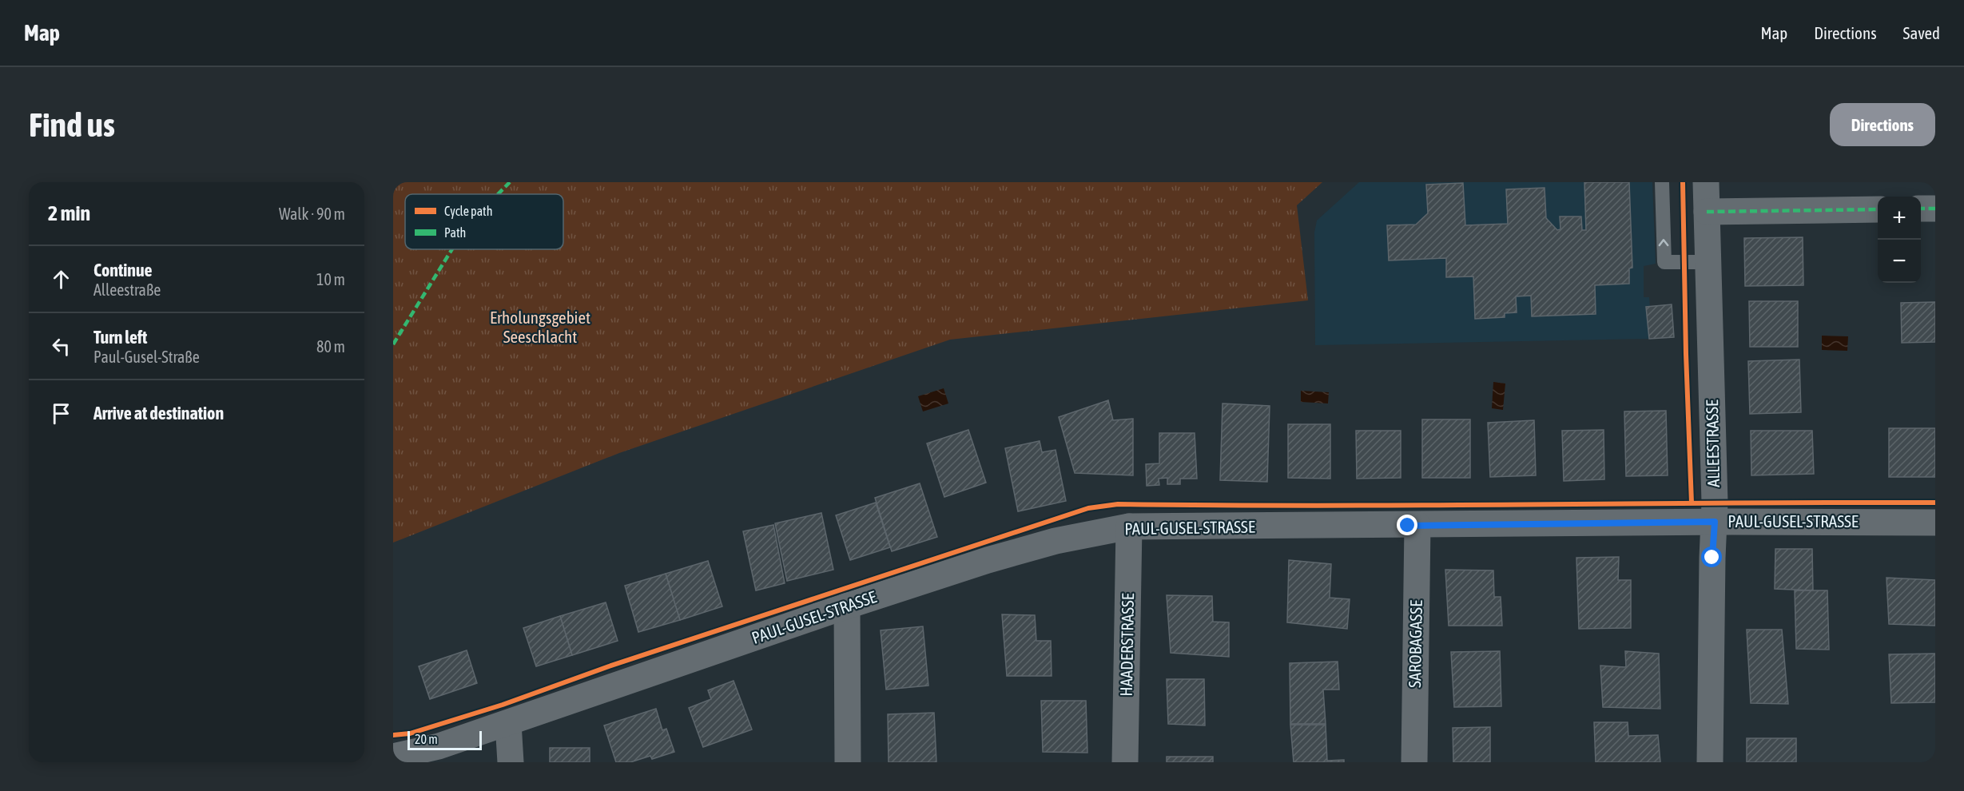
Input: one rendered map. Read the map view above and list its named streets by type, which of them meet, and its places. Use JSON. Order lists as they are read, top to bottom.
{
  "streets": {
    "street": [
      "ALLEESTRASSE",
      "PAUL-GUSEL-STRASSE",
      "SAROBAGASSE",
      "HAADERSTRASSE"
    ]
  },
  "crossings": [
    ["ALLEESTRASSE", "PAUL-GUSEL-STRASSE"],
    ["PAUL-GUSEL-STRASSE", "SAROBAGASSE"],
    ["PAUL-GUSEL-STRASSE", "HAADERSTRASSE"]
  ],
  "parks": ["Erholungsgebiet Seeschlacht"],
  "legend": ["Cycle path", "Path"],
  "scale_bar": "20 m",
  "page": {
    "header": "Map",
    "nav": ["Map", "Directions", "Saved"],
    "buttons": "Directions",
    "title": "Find us",
    "heading": ["2 min", "Walk · 90 m"],
    "map_buttons": ["+", "−"],
    "list": [
      ["Continue", "Alleestraße", "10 m"],
      ["Turn left", "Paul-Gusel-Straße", "80 m"],
      "Arrive at destination"
    ],
    "scale": "20 m"
  }
}
